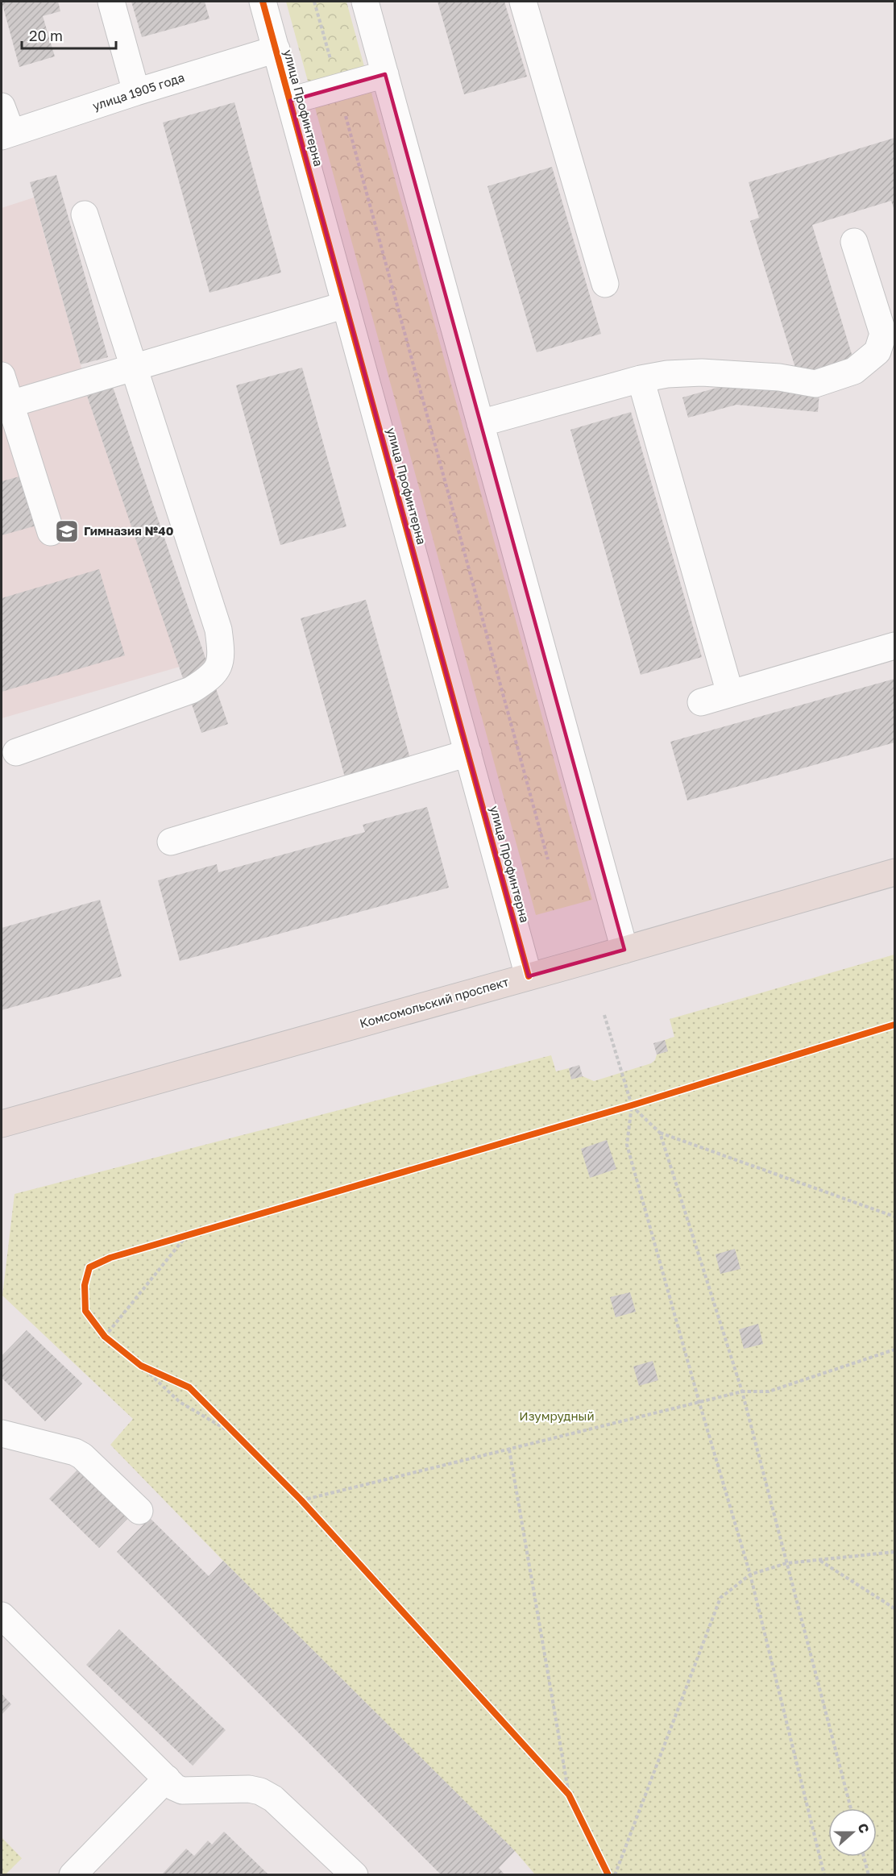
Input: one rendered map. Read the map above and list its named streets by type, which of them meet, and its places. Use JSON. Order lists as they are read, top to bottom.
{
  "streets": {
    "main road": ["Комсомольский проспект"],
    "street": ["улица 1905 года", "улица Профинтерна"]
  },
  "crossings": [
    ["улица 1905 года", "улица Профинтерна"],
    ["улица Профинтерна", "Комсомольский проспект"]
  ],
  "parks": ["Изумрудный"],
  "places": {
    "school or university": ["Гимназия №40"]
  },
  "scale_bar": "20 m",
  "north": "right"
}
